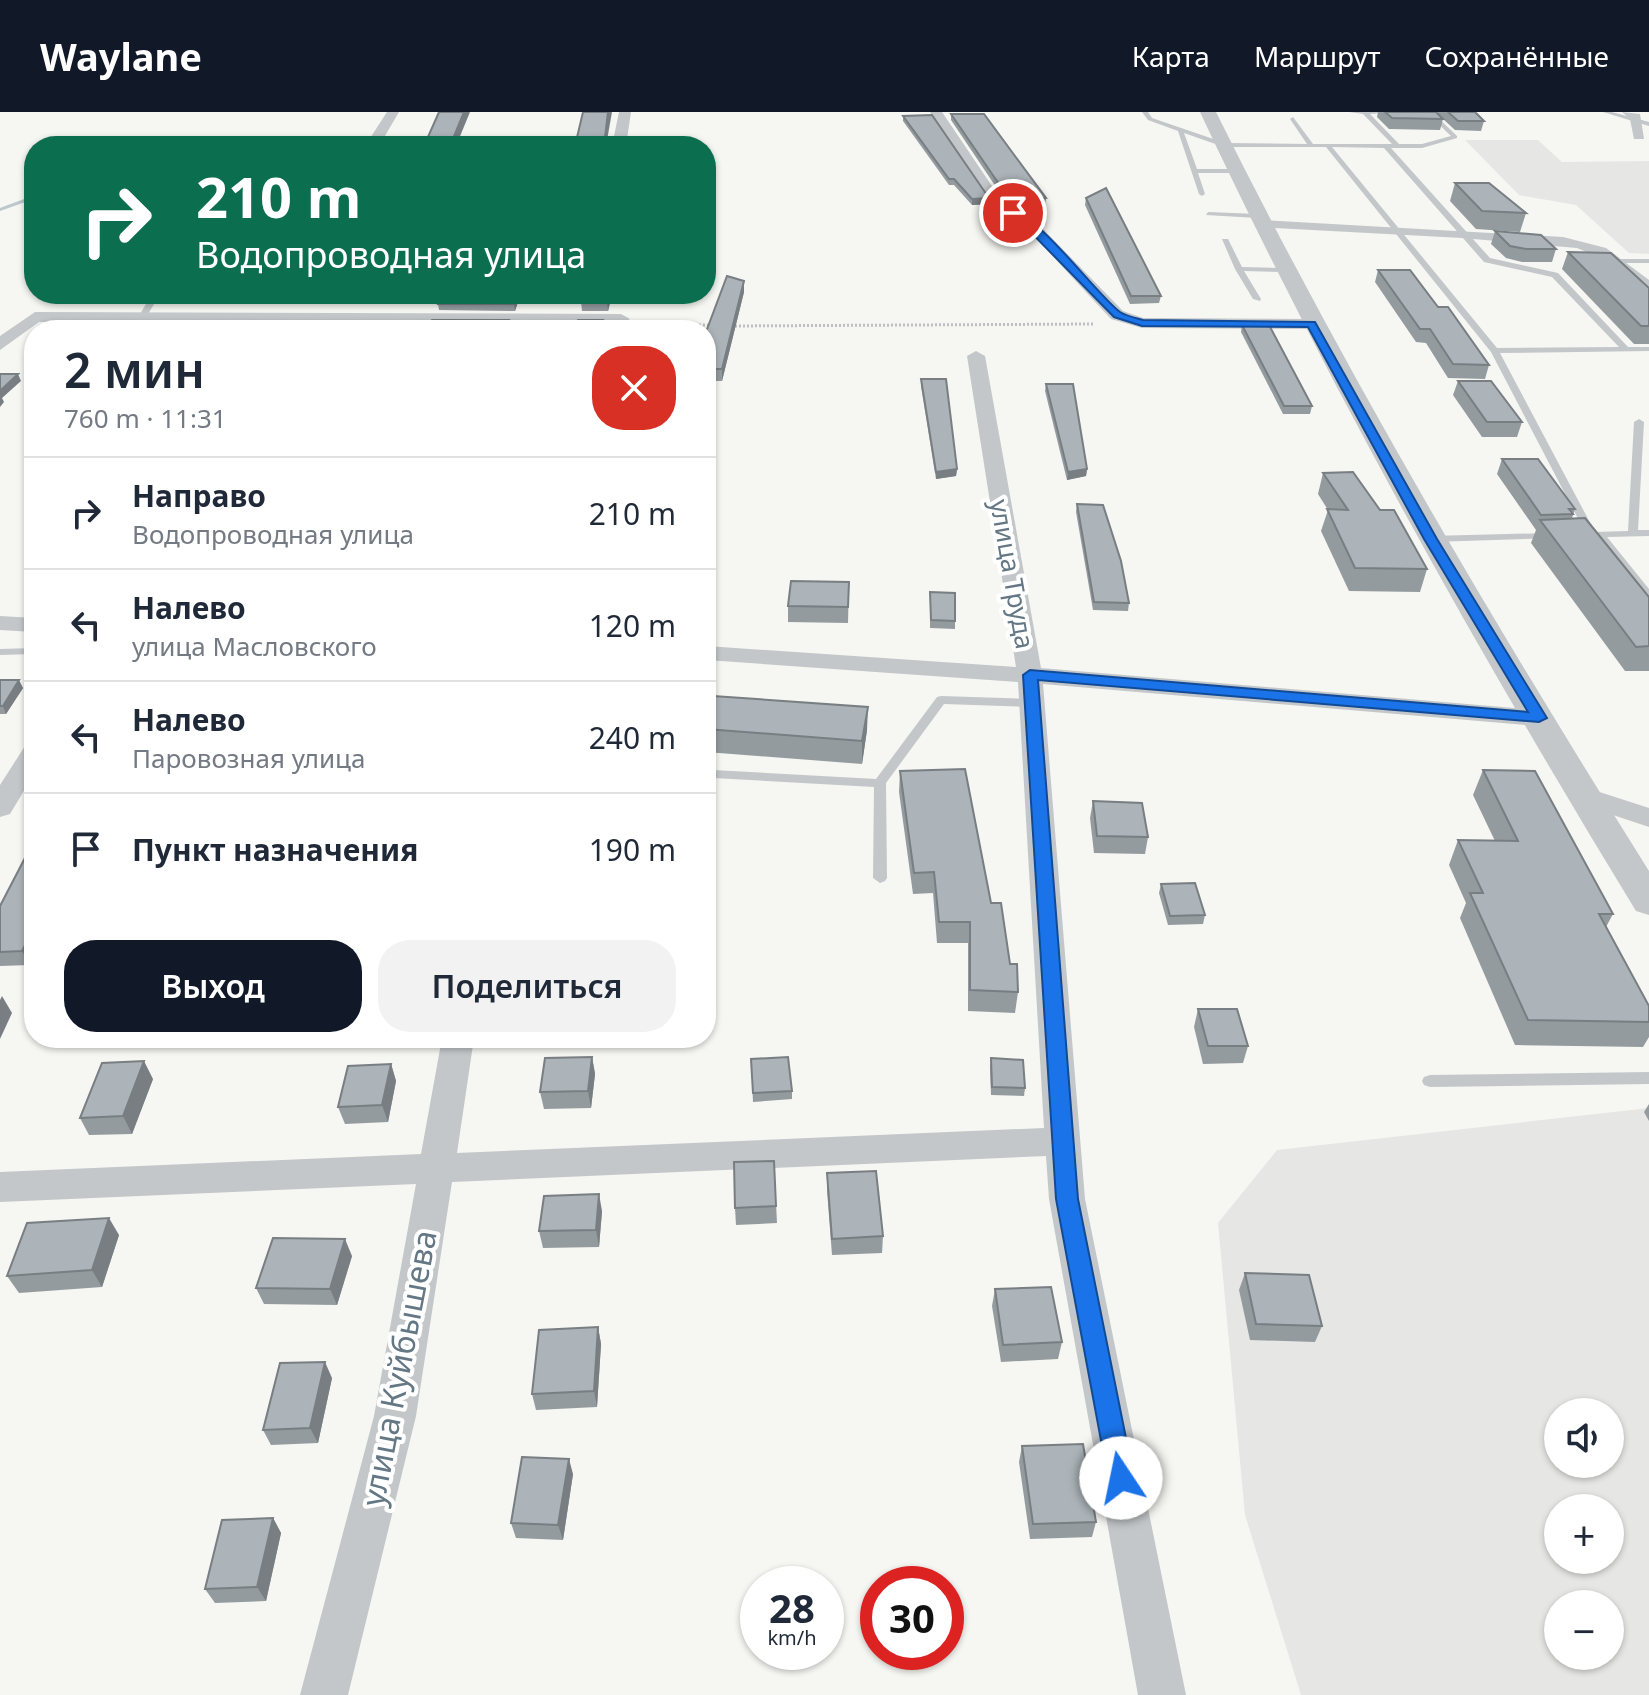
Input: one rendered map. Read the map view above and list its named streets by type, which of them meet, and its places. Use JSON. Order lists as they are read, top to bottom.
{
  "streets": {
    "street": ["улица Труда", "улица Куйбышева"]
  },
  "page": {
    "header": "Waylane",
    "nav": ["Карта", "Маршрут", "Сохранённые"],
    "turn": ["210 m", "Водопроводная улица"],
    "heading": ["2 мин", "760 m · 11:31"],
    "list": [
      {
        "name": "Направо",
        "note": "Водопроводная улица",
        "value": "210 m"
      },
      {
        "name": "Налево",
        "note": "улица Масловского",
        "value": "120 m"
      },
      {
        "name": "Налево",
        "note": "Паровозная улица",
        "value": "240 m"
      },
      {
        "name": "Пункт назначения",
        "value": "190 m"
      }
    ],
    "buttons": ["Выход", "Поделиться"],
    "map_buttons": ["+", "−"],
    "speed": "28 km/h",
    "limit": "30"
  }
}
